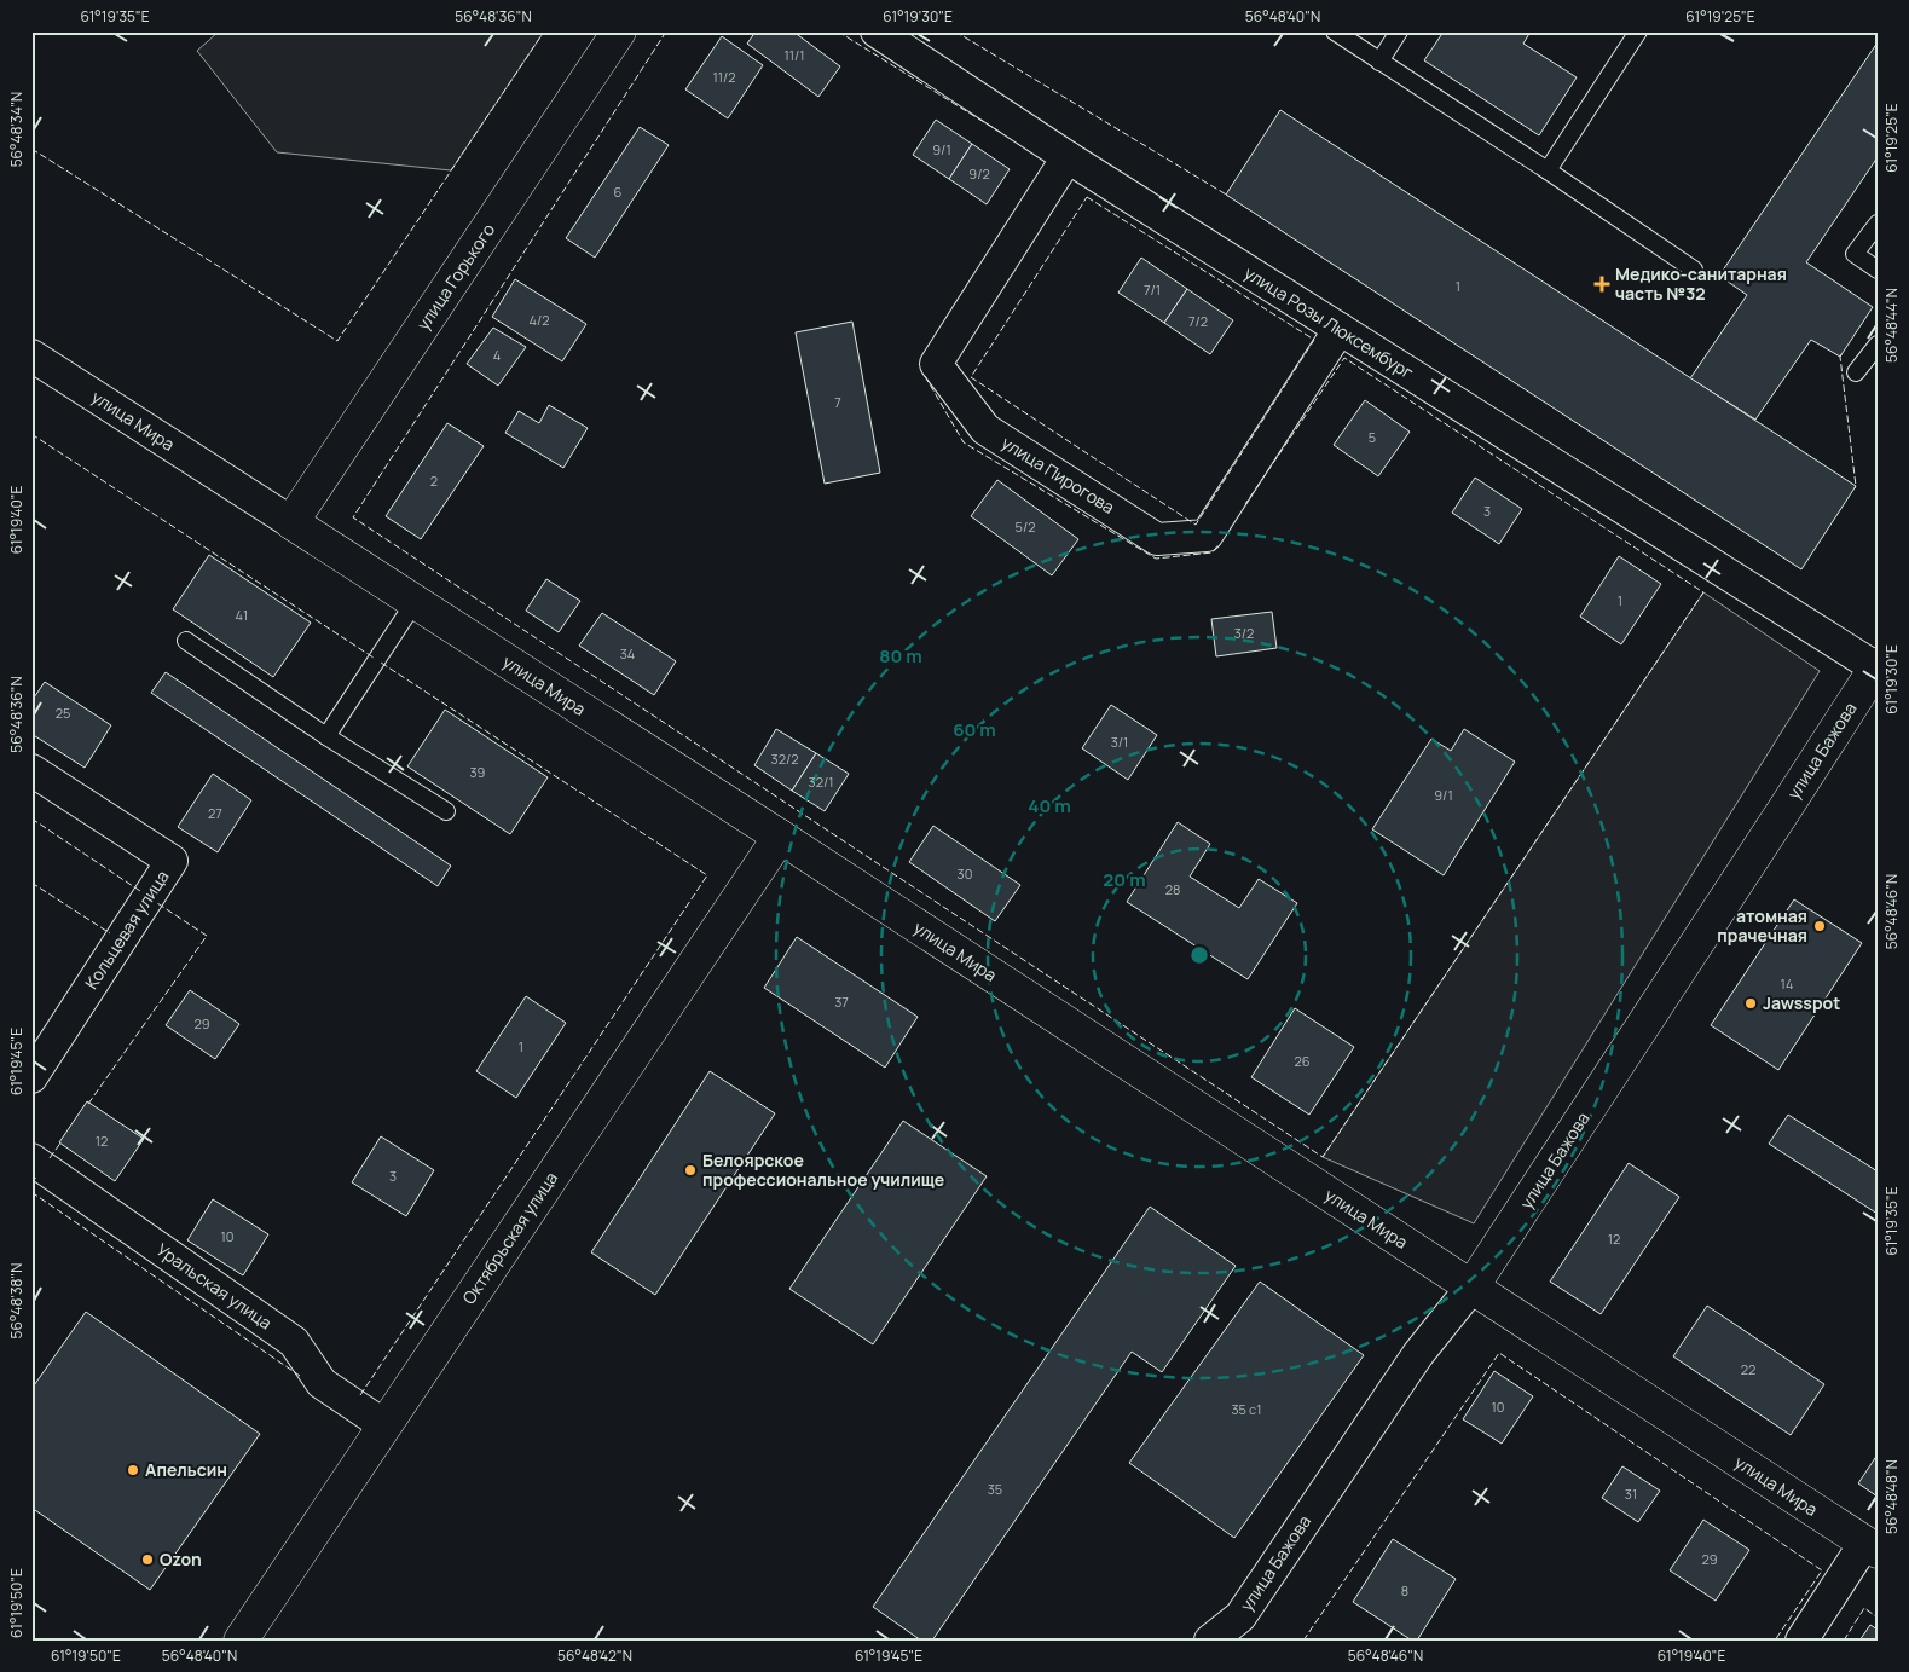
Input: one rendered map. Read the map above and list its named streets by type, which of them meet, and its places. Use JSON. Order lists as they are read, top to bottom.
{
  "streets": {
    "street": [
      "улица Горького",
      "улица Розы Люксембург",
      "улица Мира",
      "улица Пирогова",
      "улица Бажова",
      "Кольцевая улица",
      "Октябрьская улица",
      "Уральская улица"
    ]
  },
  "crossings": [
    ["улица Горького", "улица Мира"],
    ["улица Розы Люксембург", "улица Пирогова"],
    ["улица Розы Люксембург", "улица Бажова"],
    ["улица Мира", "улица Бажова"],
    ["улица Мира", "Октябрьская улица"],
    ["Октябрьская улица", "Уральская улица"]
  ],
  "places": {
    "health": ["Медико-санитарная часть №32"],
    "other": [
      "атомная прачечная",
      "Jawsspot",
      "Белоярское профессиональное училище",
      "Апельсин",
      "Ozon"
    ]
  },
  "house_numbers": [
    "11/1",
    "11/2",
    "9/1",
    "9/2",
    "6",
    "1",
    "7/1",
    "4/2",
    "7/2",
    "4",
    "7",
    "5",
    "2",
    "3",
    "5/2",
    "1",
    "41",
    "3/2",
    "34",
    "25",
    "3/1",
    "32/2",
    "39",
    "32/1",
    "9/1",
    "27",
    "30",
    "28",
    "14",
    "37",
    "29",
    "1",
    "26",
    "12",
    "3",
    "10",
    "12",
    "22",
    "10",
    "35 с1",
    "35",
    "31",
    "29",
    "8"
  ],
  "coordinates": [
    "61°19'35\"E",
    "56°48'36\"N",
    "61°19'30\"E",
    "56°48'40\"N",
    "61°19'25\"E",
    "56°48'34\"N",
    "56°48'44\"N",
    "61°19'40\"E",
    "56°48'46\"N",
    "61°19'45\"E",
    "56°48'38\"N",
    "56°48'48\"N",
    "61°19'50\"E",
    "56°48'42\"N"
  ],
  "rings": [
    "80 m",
    "60 m",
    "40 m",
    "20 m"
  ]
}
